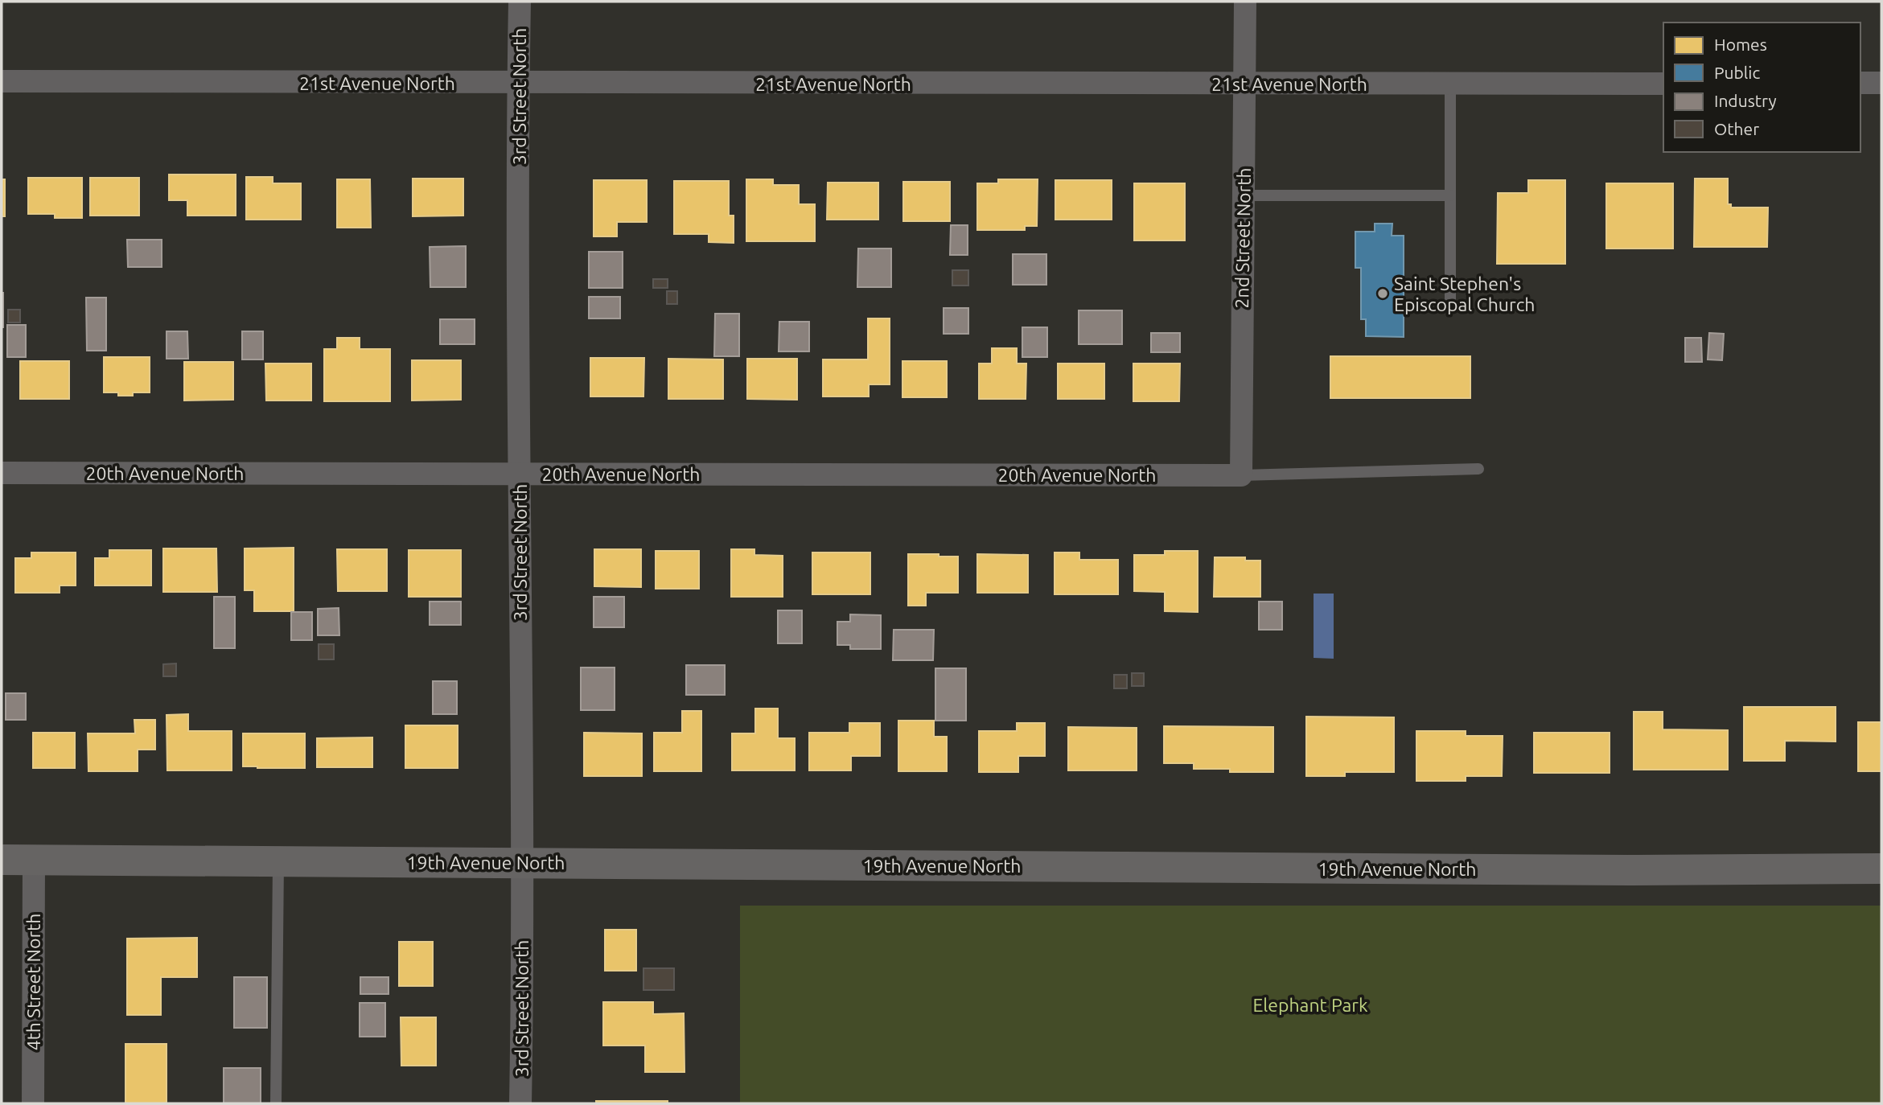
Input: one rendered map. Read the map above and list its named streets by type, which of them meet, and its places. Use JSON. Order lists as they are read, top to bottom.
{
  "streets": {
    "street": [
      "21st Avenue North",
      "3rd Street North",
      "2nd Street North",
      "20th Avenue North",
      "19th Avenue North",
      "4th Street North"
    ]
  },
  "crossings": [
    ["21st Avenue North", "3rd Street North"],
    ["21st Avenue North", "2nd Street North"],
    ["3rd Street North", "20th Avenue North"],
    ["3rd Street North", "19th Avenue North"],
    ["2nd Street North", "20th Avenue North"],
    ["19th Avenue North", "4th Street North"]
  ],
  "parks": ["Elephant Park"],
  "places": ["Saint Stephen's Episcopal Church"],
  "legend": [
    "Homes",
    "Public",
    "Industry",
    "Other"
  ]
}
